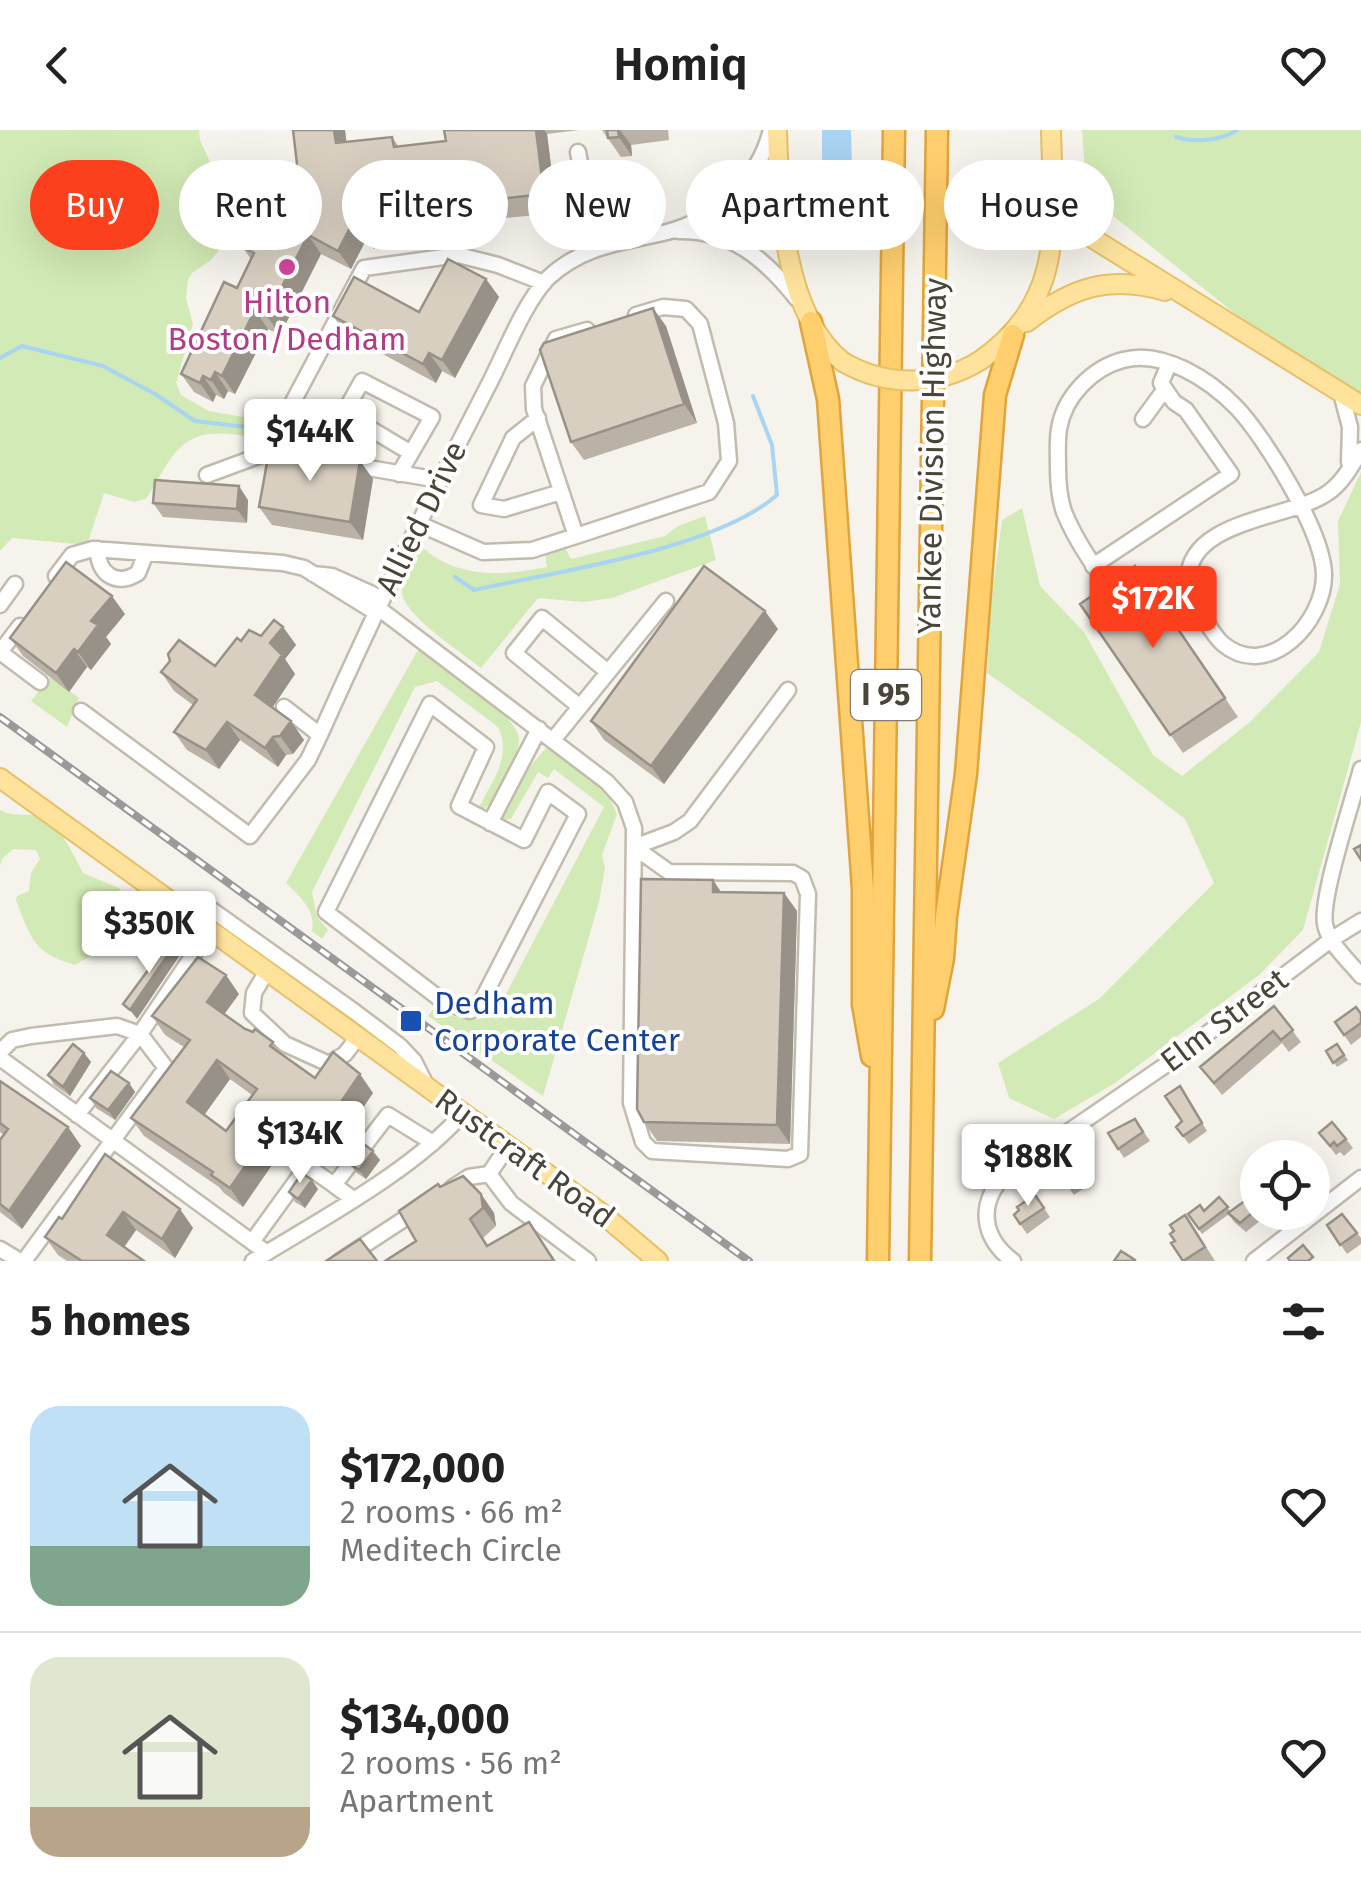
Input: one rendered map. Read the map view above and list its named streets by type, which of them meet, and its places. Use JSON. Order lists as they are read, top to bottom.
{
  "streets": {
    "highway": ["Yankee Division Highway", "I 95"],
    "main road": ["Rustcraft Road"],
    "street": ["Allied Drive", "Elm Street"]
  },
  "places": {
    "other": ["Hilton Boston/Dedham"],
    "transit": ["Dedham Corporate Center"]
  },
  "page": {
    "header": "Homiq",
    "chip": [
      "Buy",
      "Rent",
      "Filters",
      "New",
      "Apartment",
      "House"
    ],
    "price": [
      "$144K",
      "$172K",
      "$350K",
      "$134K",
      "$188K"
    ],
    "heading": "5 homes",
    "list": [
      {
        "name": "$172,000",
        "note": "2 rooms · 66 m² · Meditech Circle"
      },
      {
        "name": "$134,000",
        "note": "2 rooms · 56 m² · Apartment"
      }
    ]
  }
}
